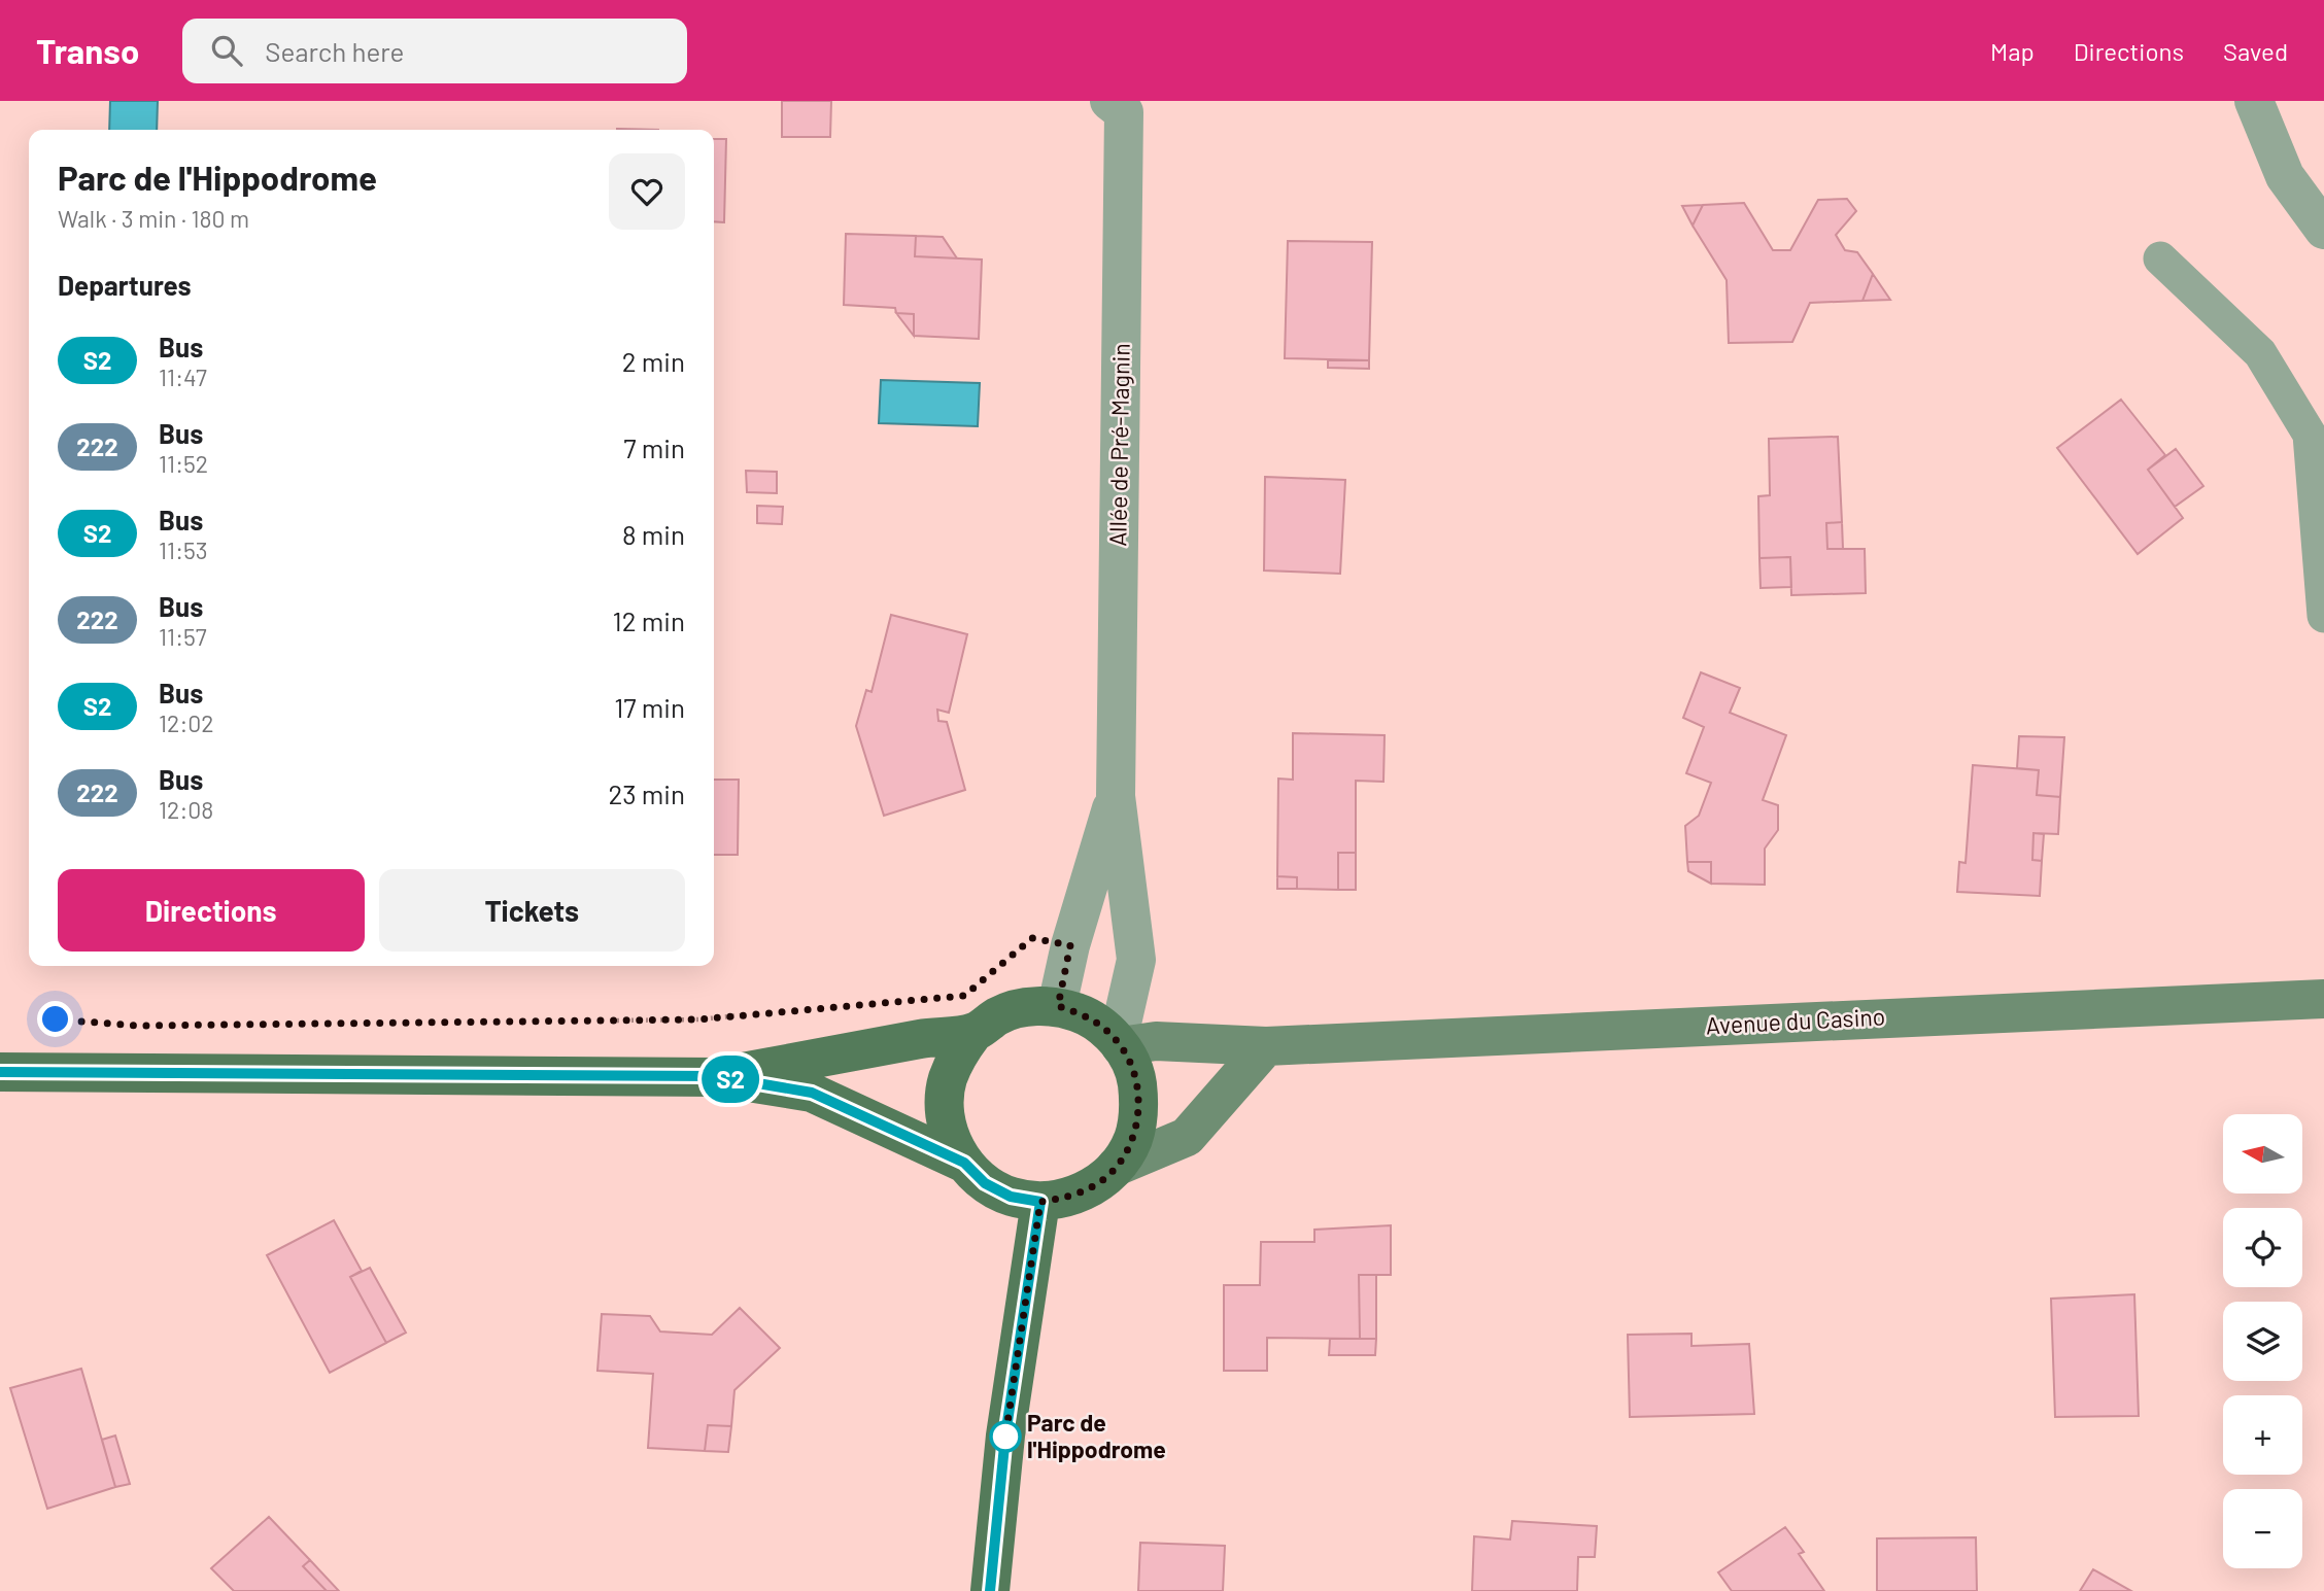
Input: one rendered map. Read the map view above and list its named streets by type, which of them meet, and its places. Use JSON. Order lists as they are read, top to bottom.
{
  "streets": {
    "street": ["Allée de Pré-Magnin", "Avenue du Casino"]
  },
  "crossings": [
    ["Allée de Pré-Magnin", "Avenue du Casino"]
  ],
  "places": ["Parc de l'Hippodrome"],
  "lines": ["bus line S2"],
  "north": "left",
  "page": {
    "header": "Transo",
    "search": "Search here",
    "nav": ["Map", "Directions", "Saved"],
    "on_map": "S2",
    "heading": [
      ["Parc de l'Hippodrome", "Walk · 3 min · 180 m"],
      "Departures"
    ],
    "list": [
      {
        "mark": "S2",
        "name": "Bus",
        "note": "11:47",
        "value": "2 min"
      },
      {
        "mark": "222",
        "name": "Bus",
        "note": "11:52",
        "value": "7 min"
      },
      {
        "mark": "S2",
        "name": "Bus",
        "note": "11:53",
        "value": "8 min"
      },
      {
        "mark": "222",
        "name": "Bus",
        "note": "11:57",
        "value": "12 min"
      },
      {
        "mark": "S2",
        "name": "Bus",
        "note": "12:02",
        "value": "17 min"
      },
      {
        "mark": "222",
        "name": "Bus",
        "note": "12:08",
        "value": "23 min"
      }
    ],
    "buttons": ["Directions", "Tickets"],
    "map_buttons": ["+", "−"]
  }
}
